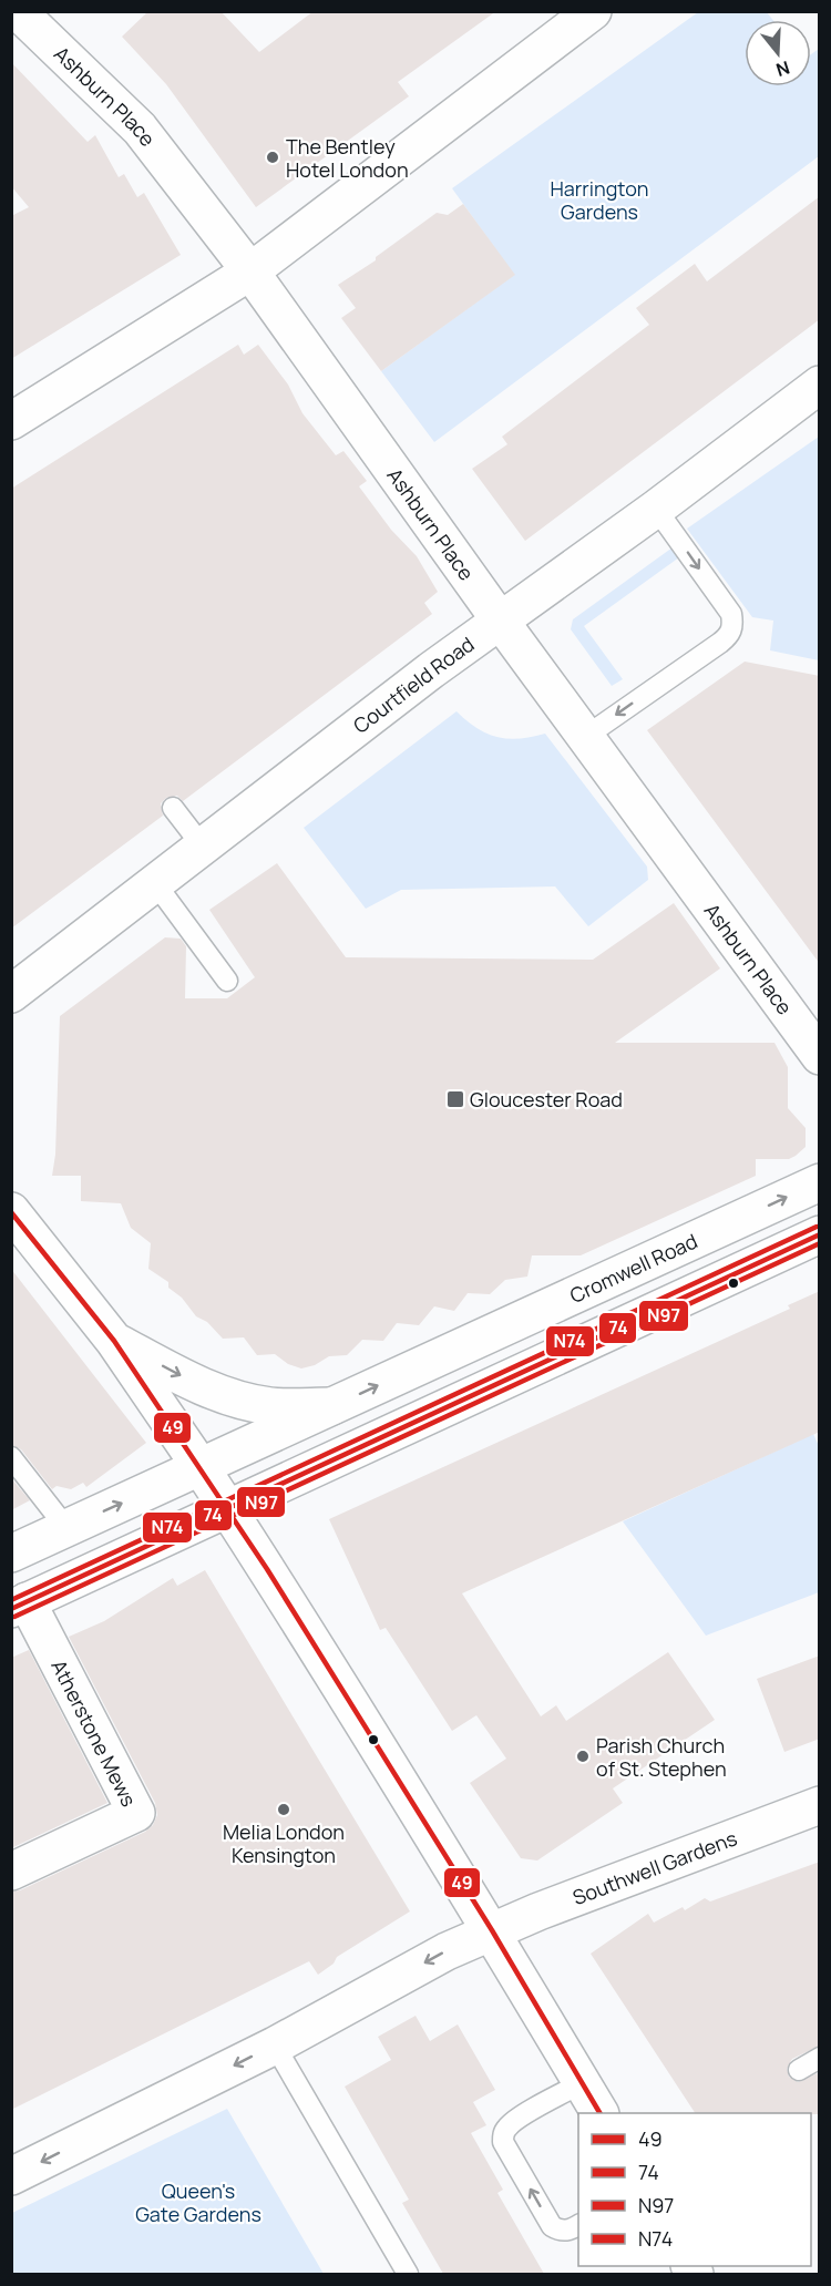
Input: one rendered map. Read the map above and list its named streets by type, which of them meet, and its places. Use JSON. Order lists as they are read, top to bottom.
{
  "streets": {
    "main road": [
      "Ashburn Place",
      "Courtfield Road",
      "Cromwell Road",
      "Atherstone Mews",
      "Southwell Gardens"
    ]
  },
  "crossings": [
    ["Ashburn Place", "Courtfield Road"]
  ],
  "parks": ["Harrington Gardens", "Queen's Gate Gardens"],
  "places": {
    "other": ["The Bentley Hotel London", "Parish Church of St. Stephen", "Melia London Kensington"],
    "transit": ["Gloucester Road"]
  },
  "lines": [
    "transit line 49",
    "transit line N74",
    "transit line 74",
    "transit line N97"
  ],
  "legend": [
    "49",
    "74",
    "N97",
    "N74"
  ],
  "north": "bottom"
}
